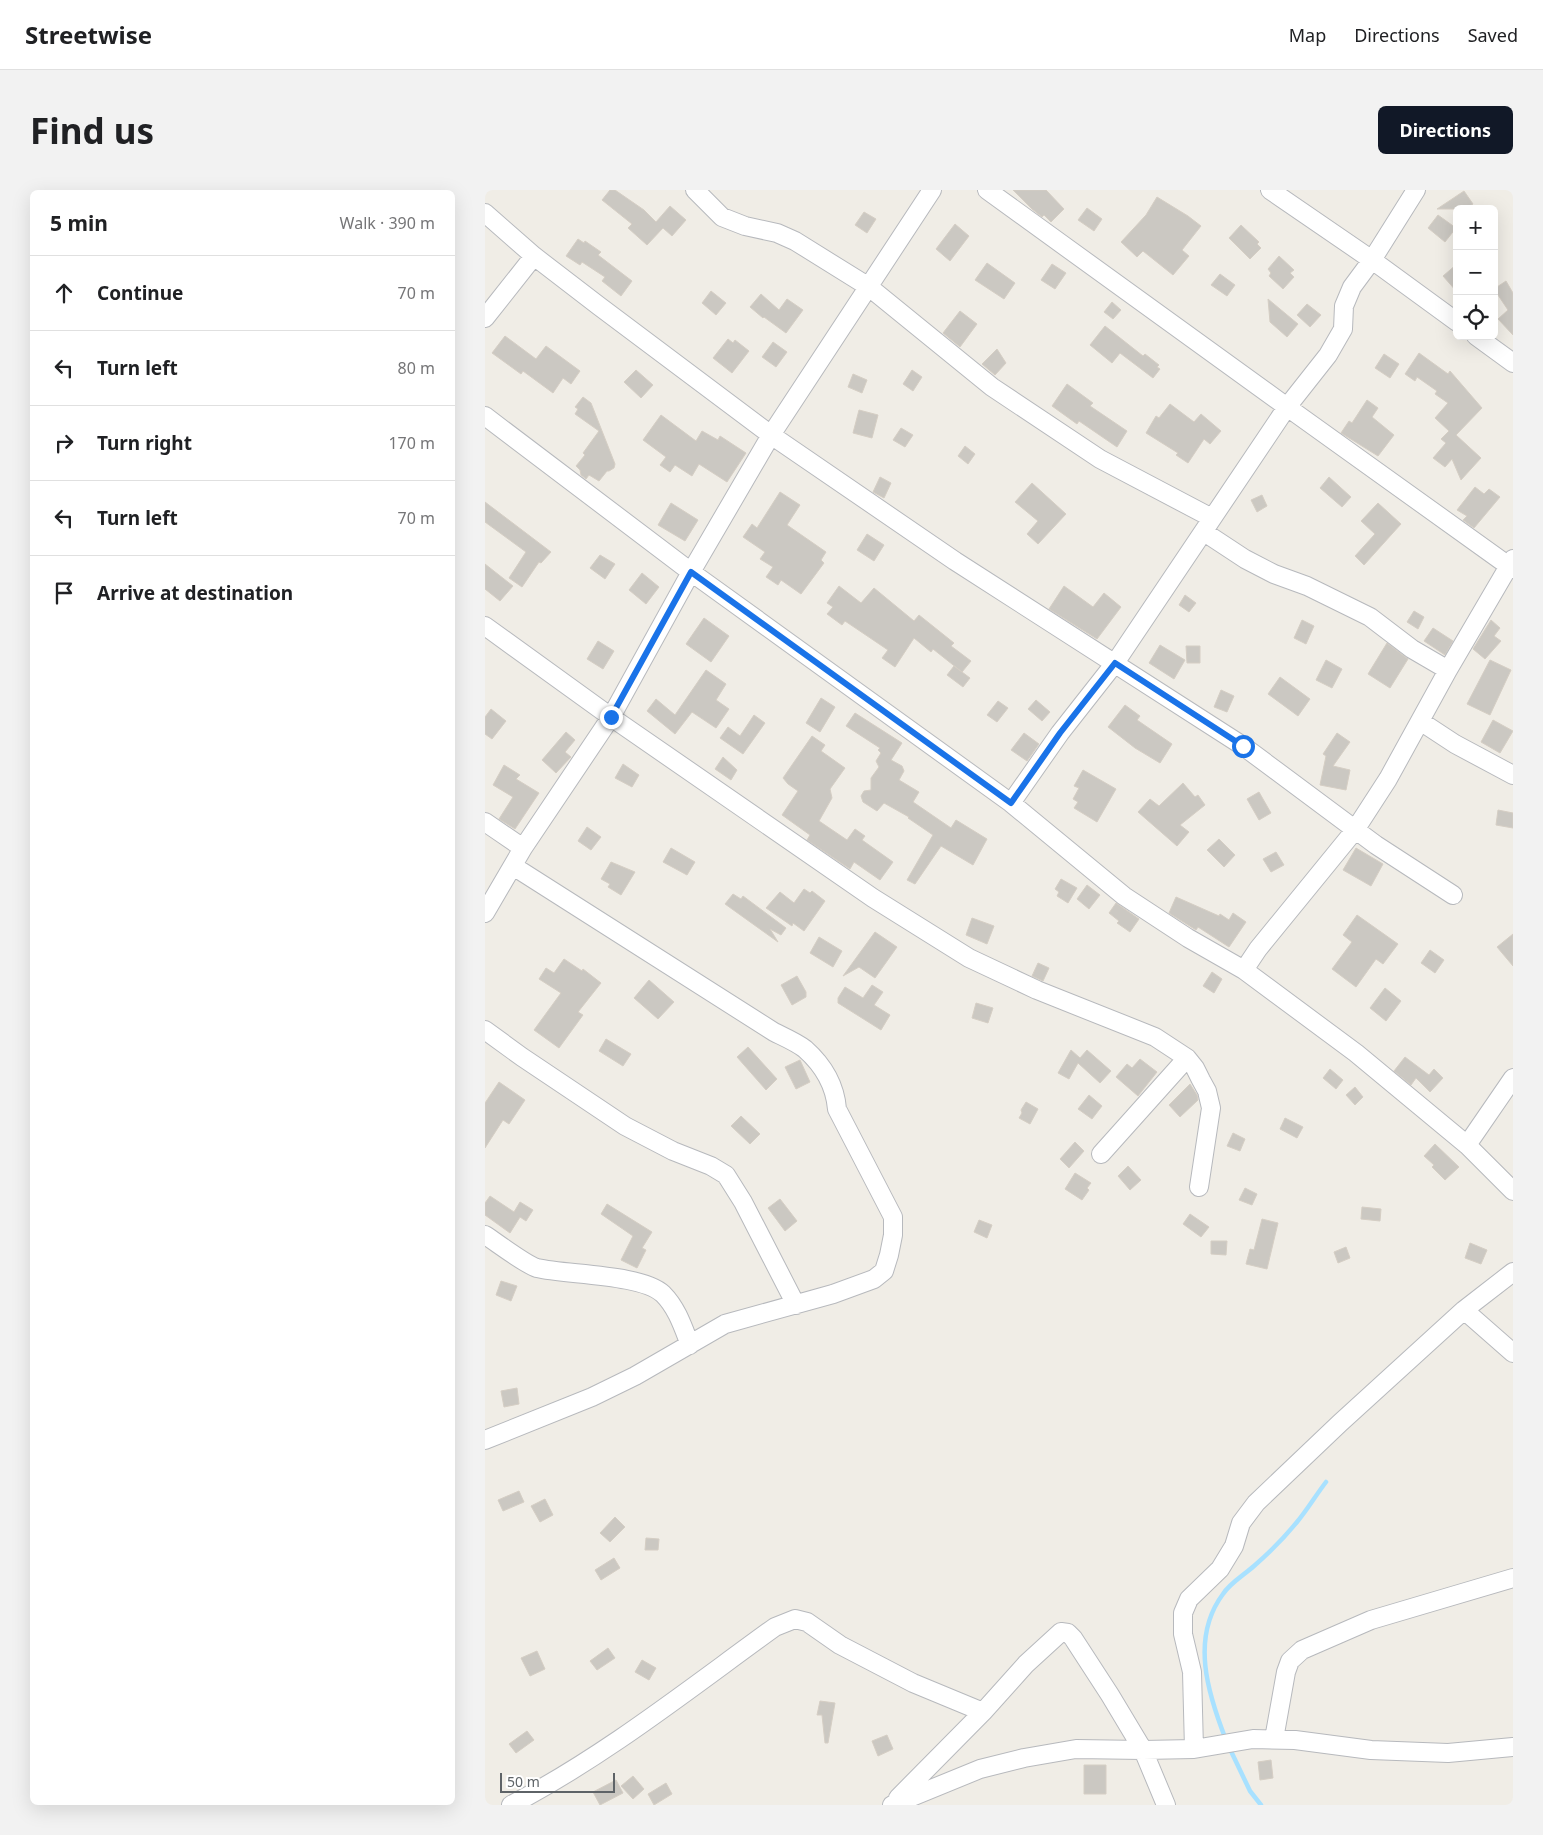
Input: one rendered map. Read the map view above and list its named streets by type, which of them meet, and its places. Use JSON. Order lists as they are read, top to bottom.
{
  "scale_bar": "50 m",
  "page": {
    "header": "Streetwise",
    "nav": ["Map", "Directions", "Saved"],
    "buttons": "Directions",
    "title": "Find us",
    "heading": ["5 min", "Walk · 390 m"],
    "map_buttons": ["+", "−"],
    "list": [
      ["Continue", "70 m"],
      ["Turn left", "80 m"],
      ["Turn right", "170 m"],
      ["Turn left", "70 m"],
      "Arrive at destination"
    ],
    "scale": "50 m"
  }
}
